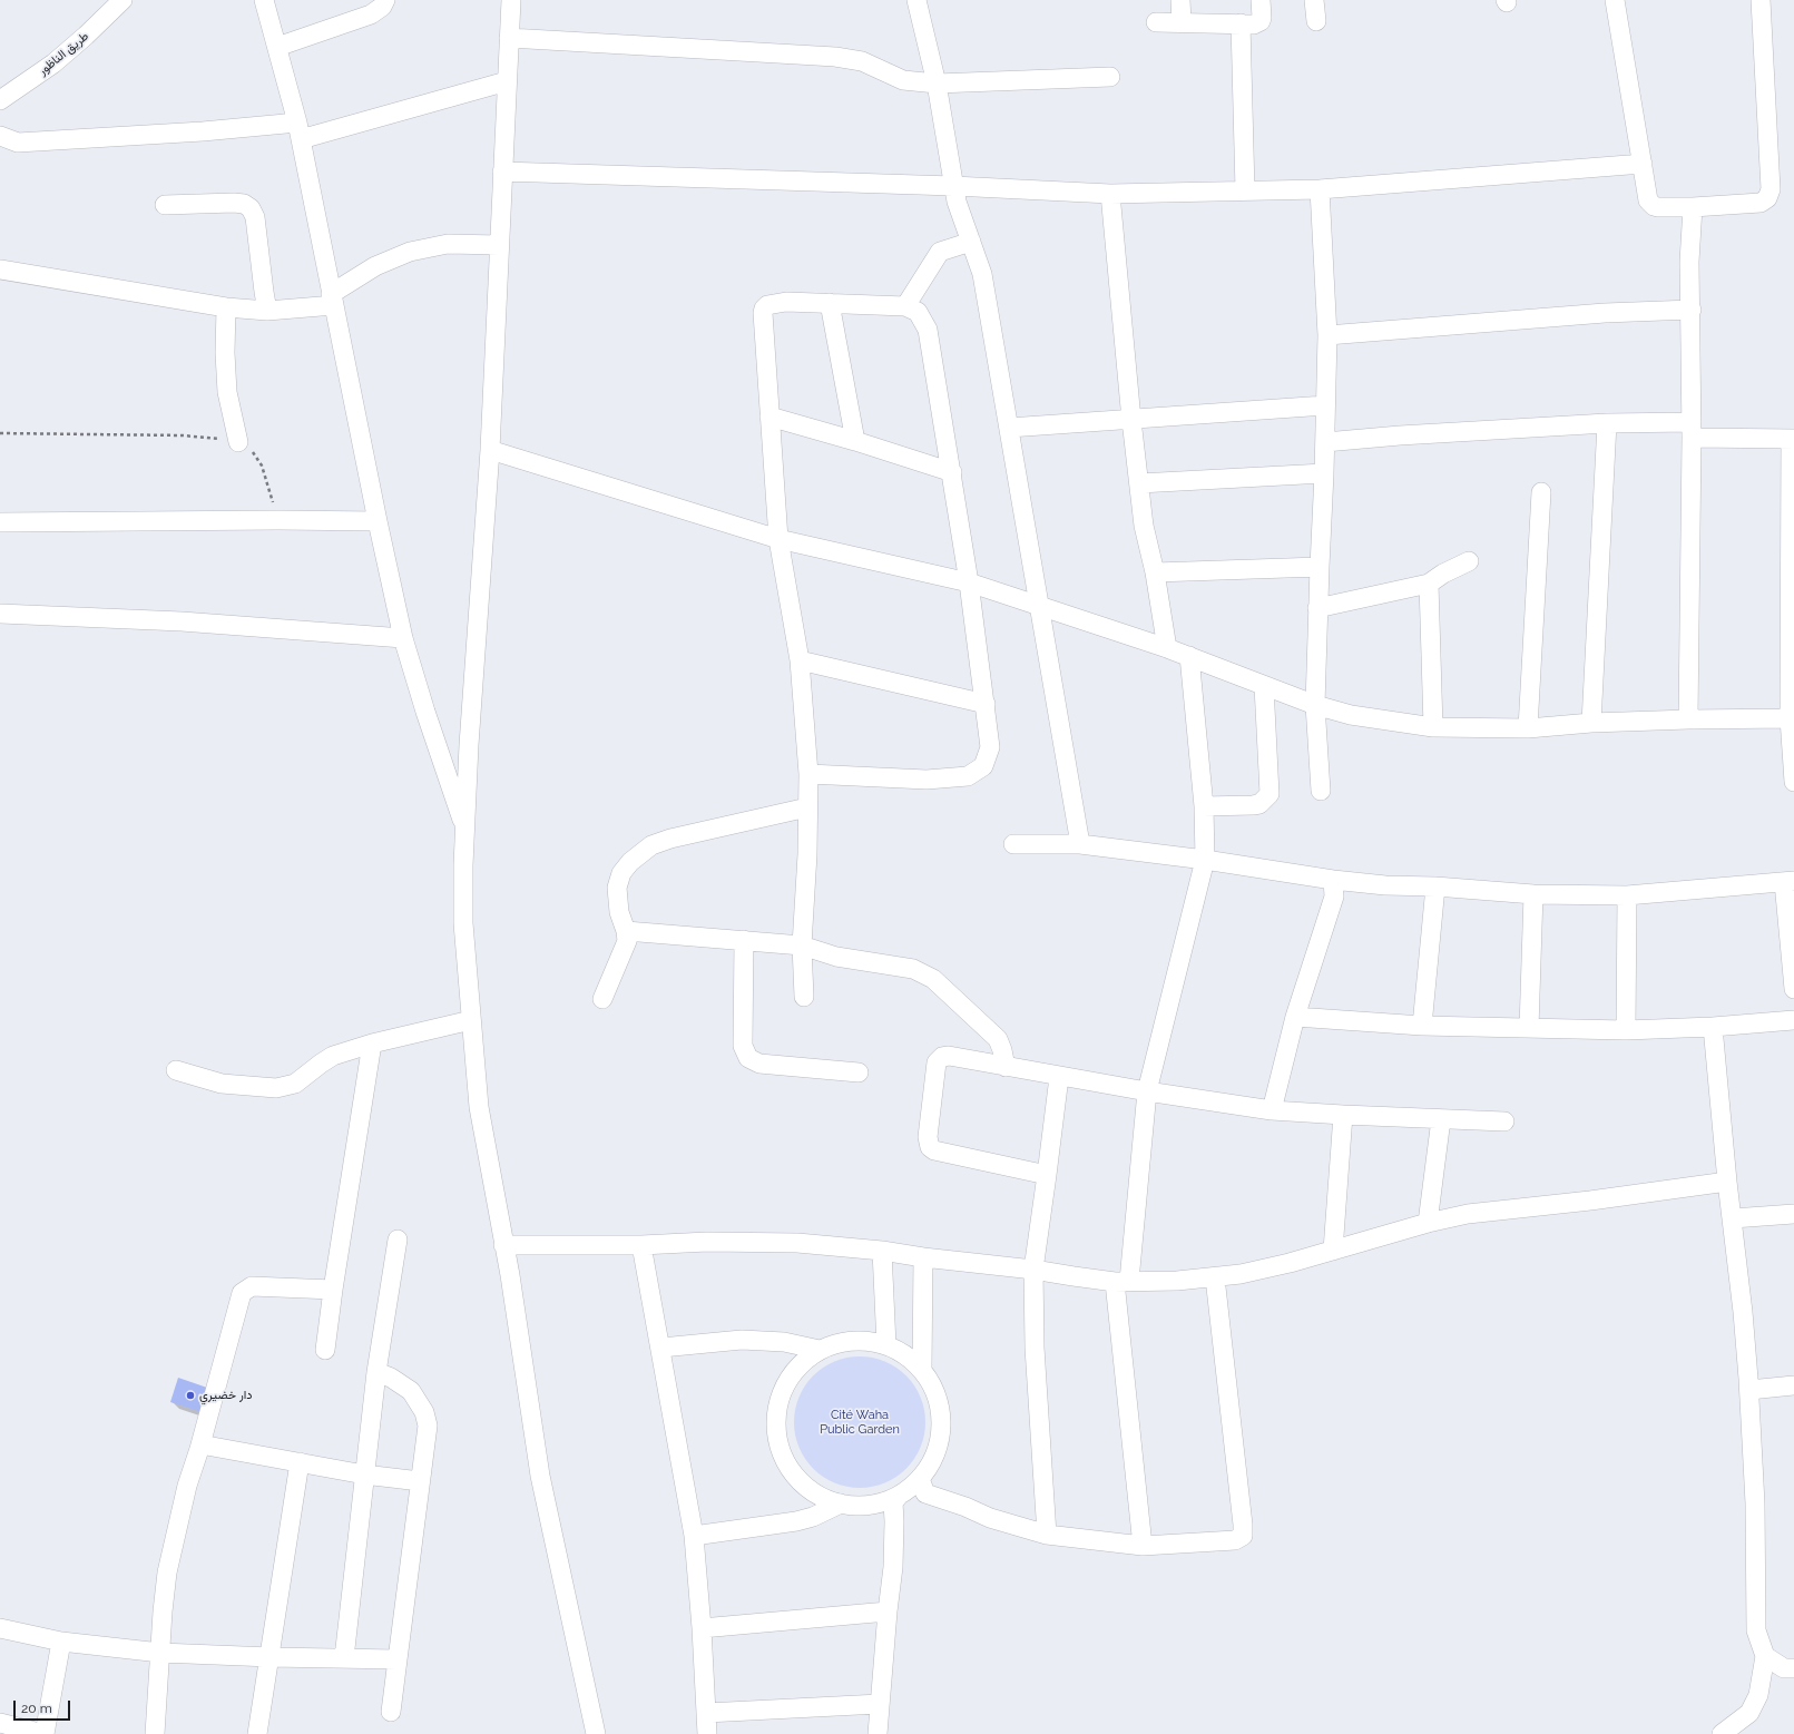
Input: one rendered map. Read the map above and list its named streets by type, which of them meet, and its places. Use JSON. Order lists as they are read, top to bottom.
{
  "streets": {
    "street": ["طريق الناظور"]
  },
  "parks": ["Cité Waha Public Garden"],
  "places": ["دار خضيري"],
  "scale_bar": "20 m"
}
